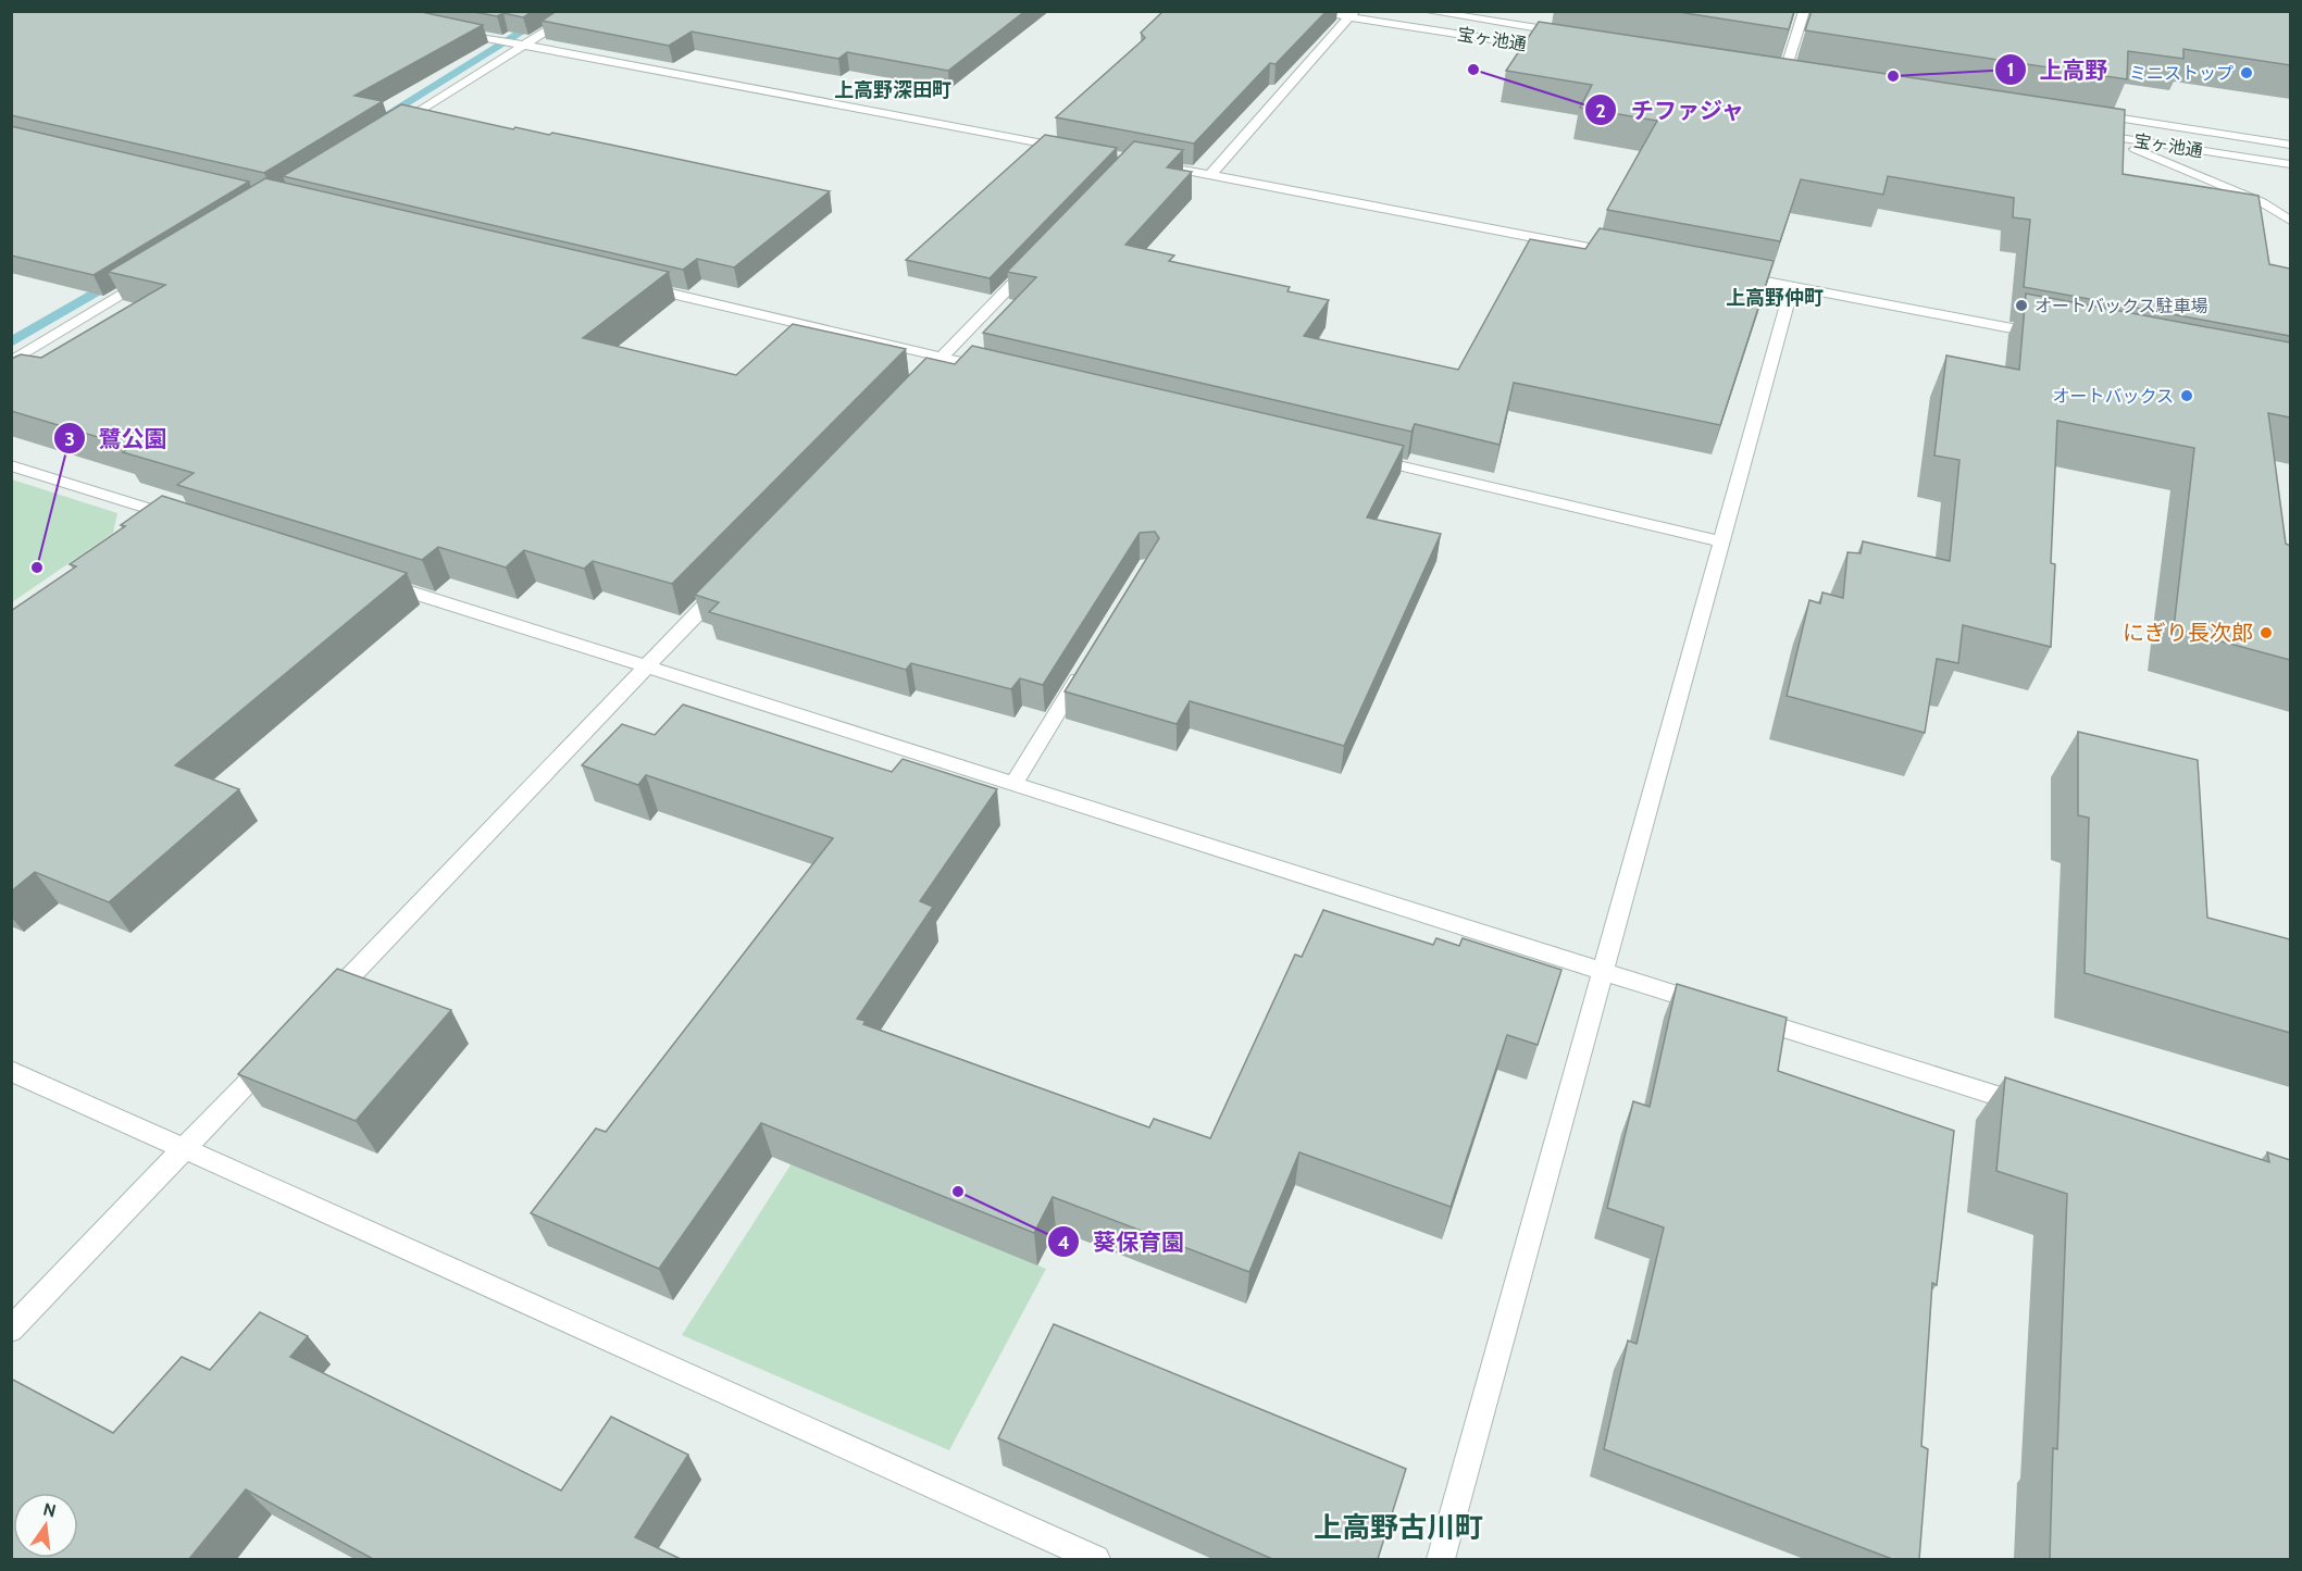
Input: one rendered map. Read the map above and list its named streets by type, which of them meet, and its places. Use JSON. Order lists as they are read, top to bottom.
{
  "streets": {
    "street": ["宝ヶ池通"]
  },
  "districts": ["上高野深田町", "上高野仲町", "上高野古川町"],
  "places": [
    "チファジャ",
    "ミニストップ",
    "上高野",
    "オートバックス駐車場",
    "オートバックス",
    "鷺公園",
    "にぎり長次郎",
    "葵保育園"
  ],
  "north": "top"
}
